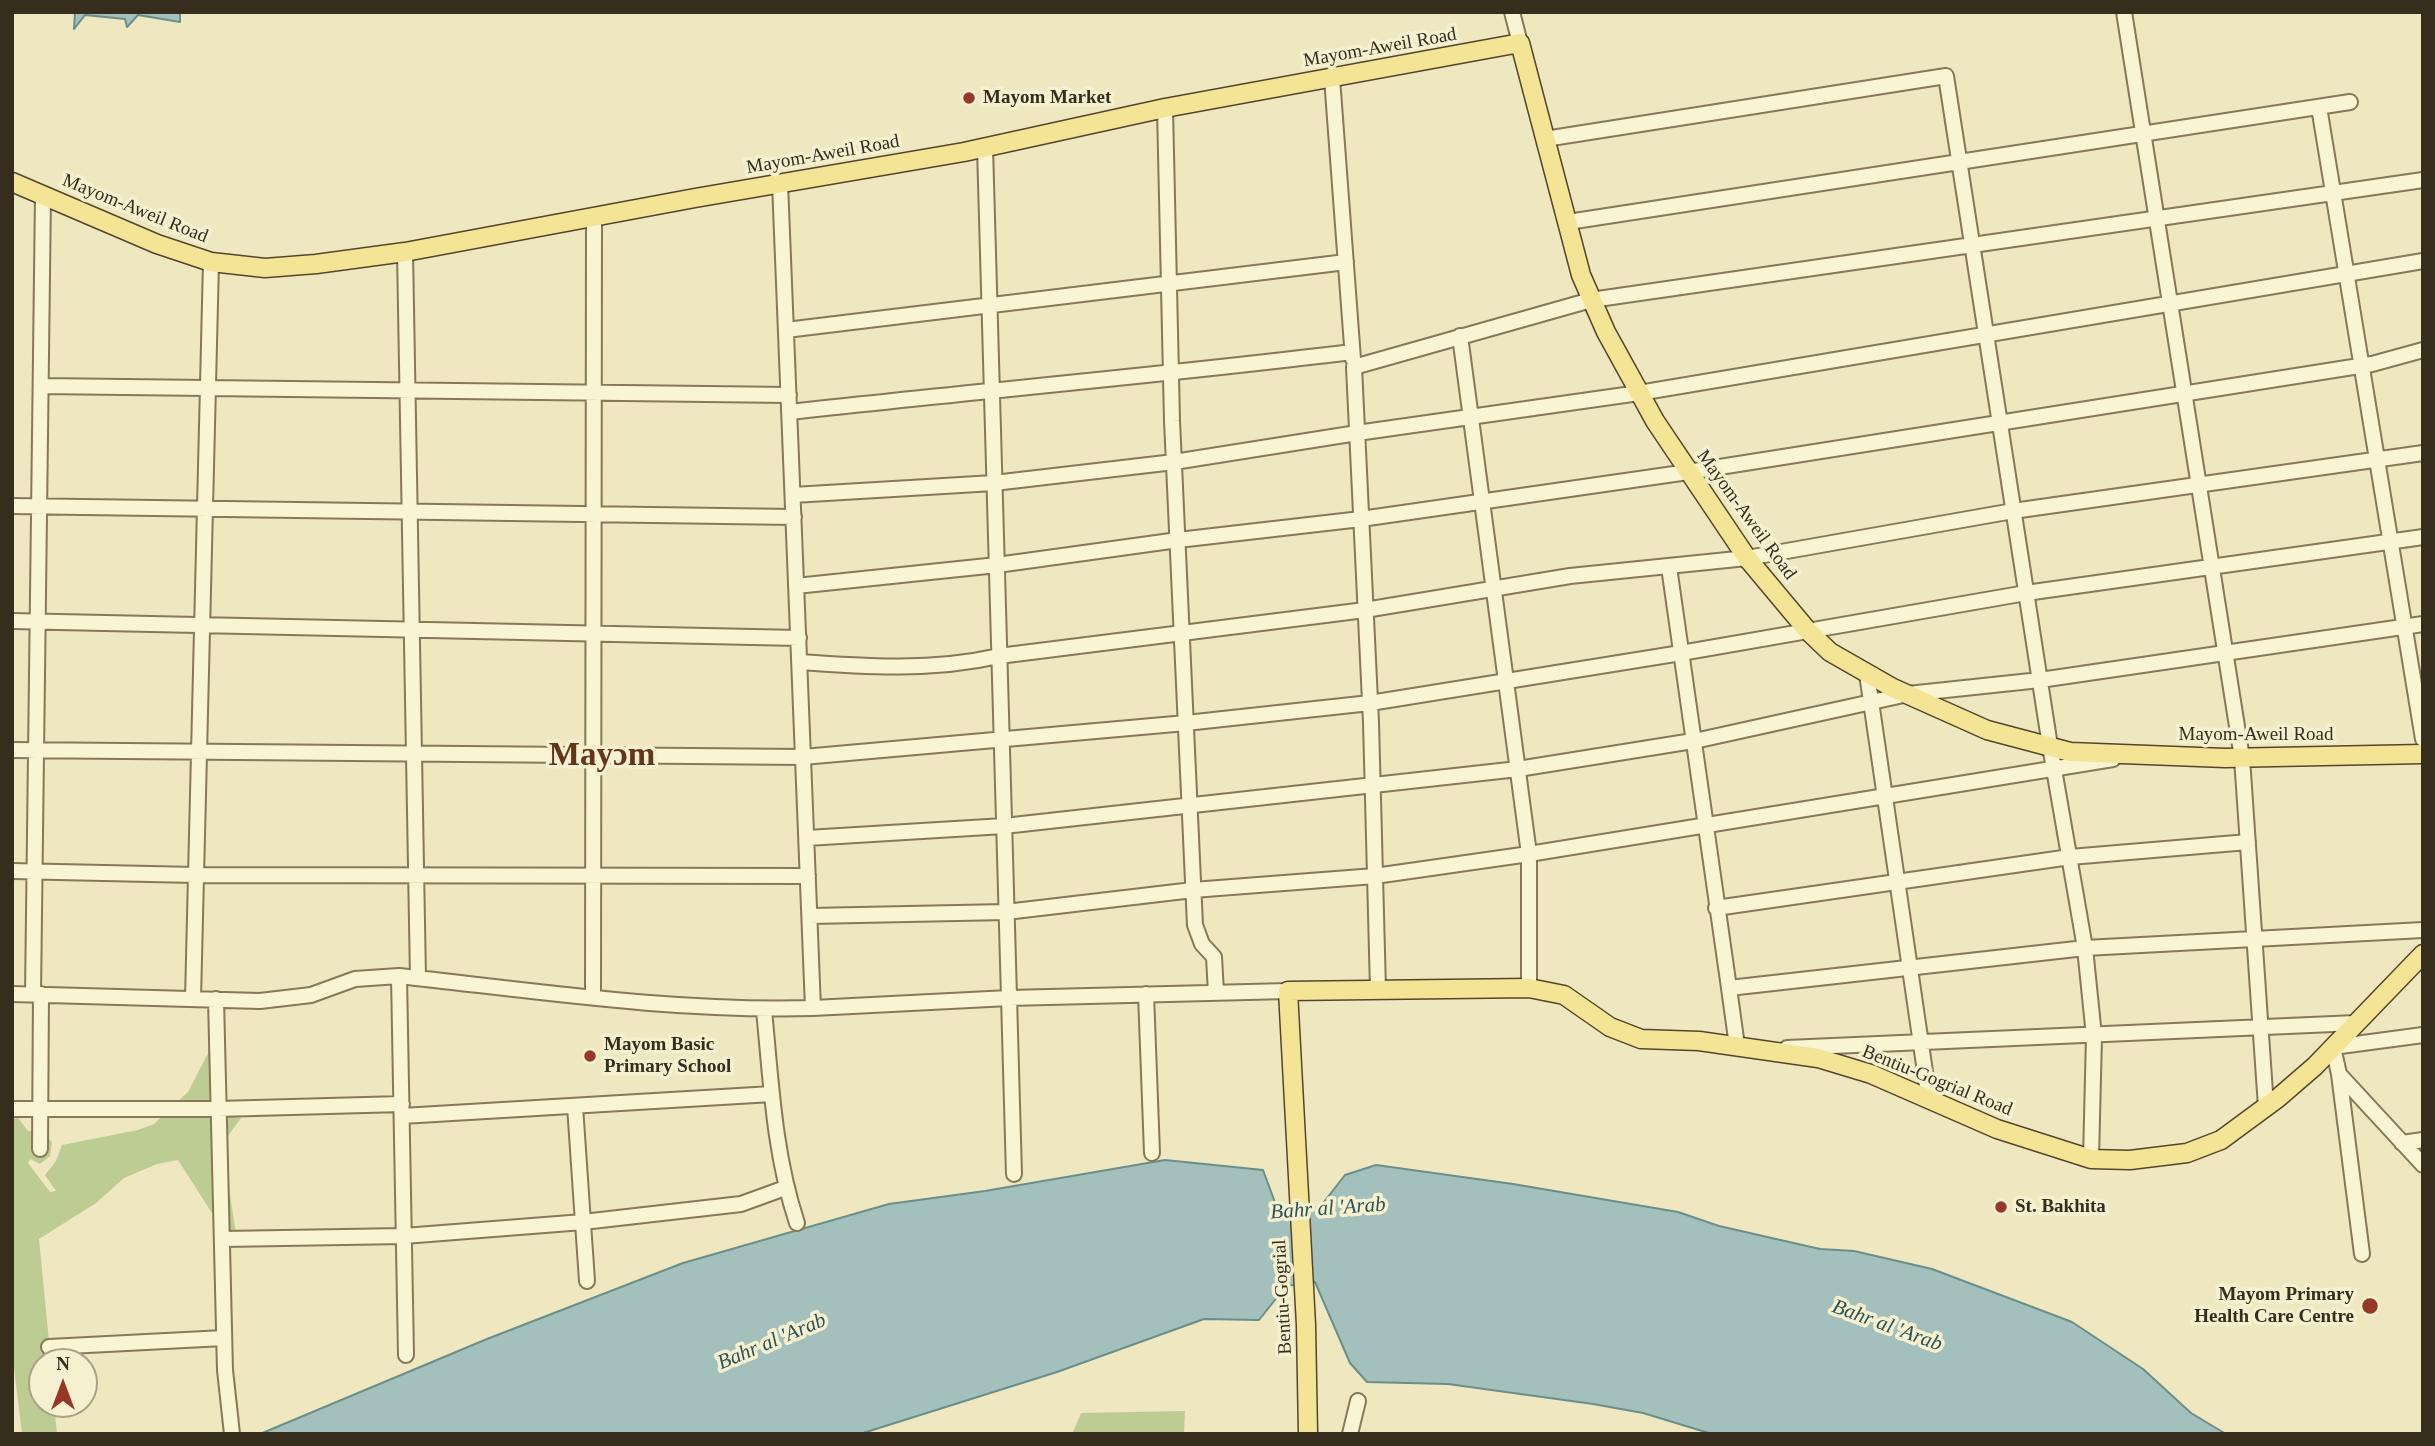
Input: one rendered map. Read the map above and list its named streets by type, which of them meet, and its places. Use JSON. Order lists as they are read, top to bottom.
{
  "streets": {
    "main road": ["Mayom-Aweil Road", "Bentiu-Gogrial Road", "Bentiu-Gogrial"]
  },
  "crossings": [
    ["Bentiu-Gogrial Road", "Bentiu-Gogrial"]
  ],
  "districts": ["Mayɔm"],
  "water": ["Bahr al 'Arab"],
  "places": [
    "Mayom Market",
    "Mayom Basic Primary School",
    "St. Bakhita",
    "Mayom Primary Health Care Centre"
  ],
  "north": "top"
}
